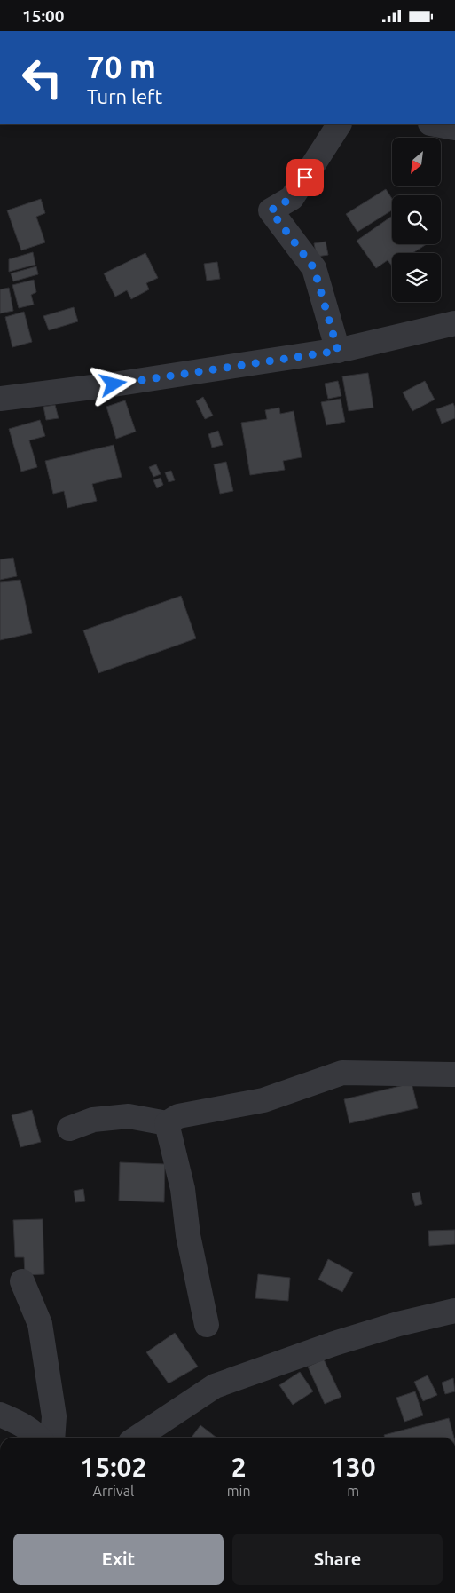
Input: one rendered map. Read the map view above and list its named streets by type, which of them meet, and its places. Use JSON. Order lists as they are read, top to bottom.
{
  "north": "bottom left",
  "page": {
    "status": "15:00",
    "turn": ["70 m", "Turn left"],
    "eta": [
      "15:02",
      "Arrival",
      "2",
      "min",
      "130",
      "m"
    ],
    "buttons": ["Exit", "Share"]
  }
}
